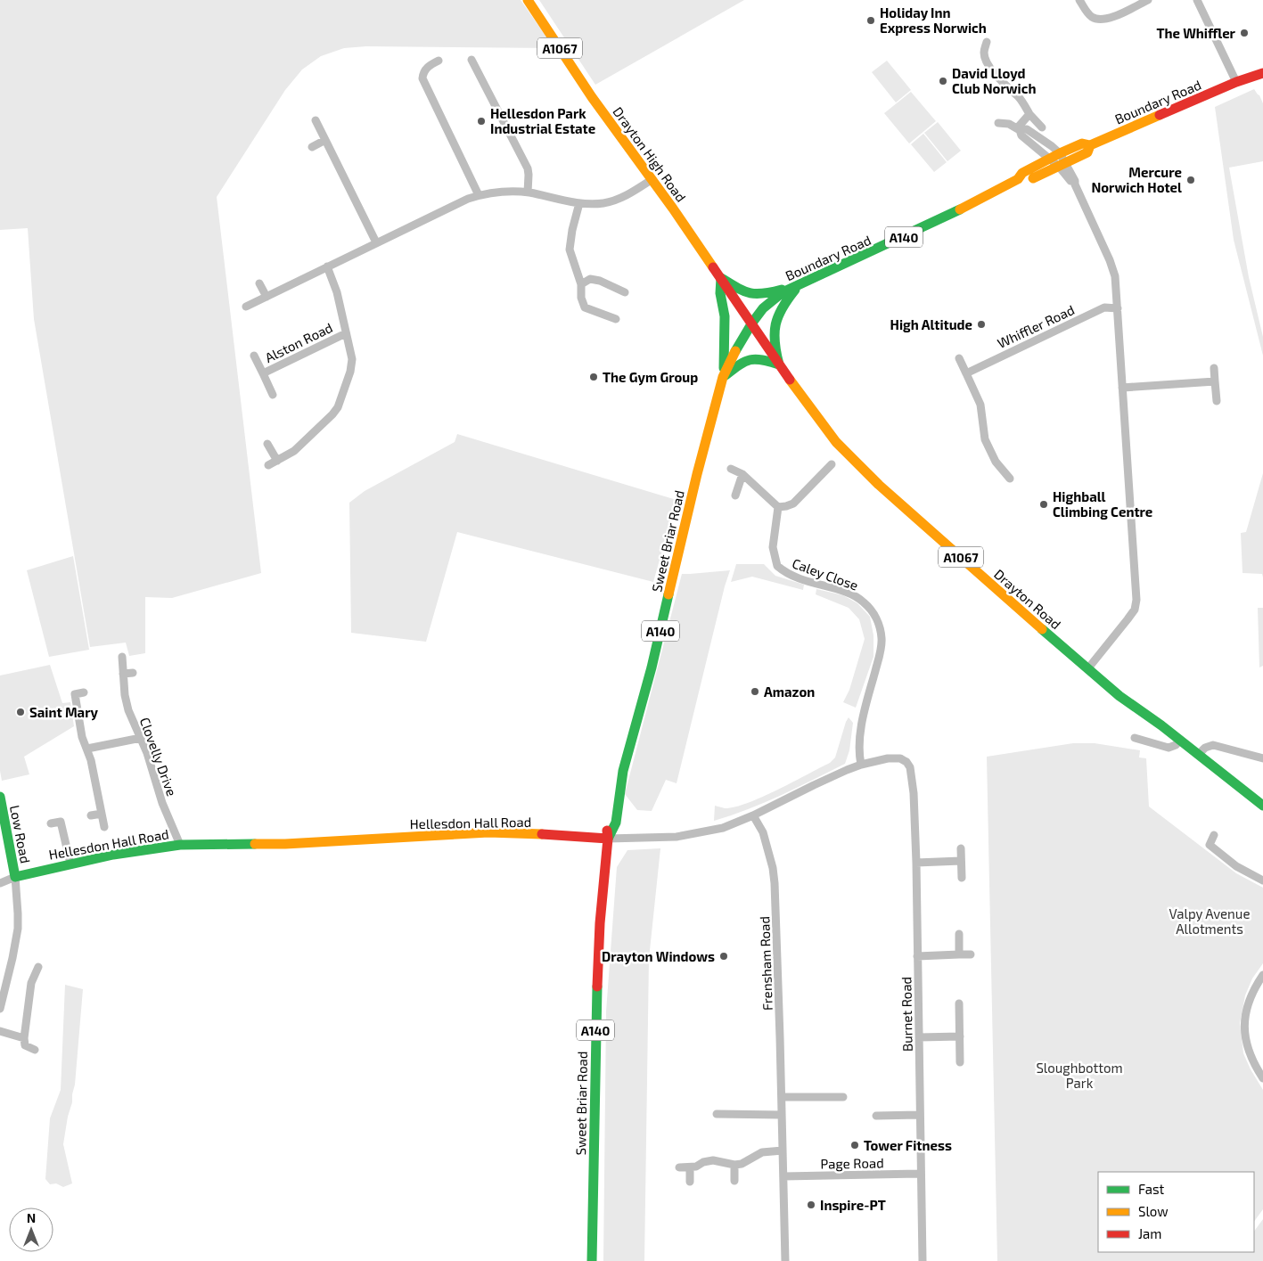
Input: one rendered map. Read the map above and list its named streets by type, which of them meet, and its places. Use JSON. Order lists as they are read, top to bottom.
{
  "streets": {
    "main road": [
      "A1067",
      "Boundary Road",
      "Drayton High Road",
      "A140",
      "Sweet Briar Road",
      "Drayton Road",
      "Hellesdon Hall Road",
      "Low Road"
    ],
    "street": [
      "Whiffler Road",
      "Alston Road",
      "Caley Close",
      "Clovelly Drive",
      "Frensham Road",
      "Burnet Road",
      "Page Road"
    ]
  },
  "crossings": [
    ["A1067", "Boundary Road"],
    ["A1067", "Drayton High Road"],
    ["A1067", "A140"],
    ["Boundary Road", "Drayton High Road"],
    ["Boundary Road", "A140"],
    ["Boundary Road", "Sweet Briar Road"],
    ["Boundary Road", "Drayton Road"],
    ["Drayton High Road", "A140"],
    ["Drayton High Road", "Sweet Briar Road"],
    ["Drayton High Road", "Drayton Road"],
    ["A140", "Sweet Briar Road"],
    ["A140", "Drayton Road"],
    ["Sweet Briar Road", "Drayton Road"],
    ["Sweet Briar Road", "Hellesdon Hall Road"],
    ["Caley Close", "Hellesdon Hall Road"],
    ["Clovelly Drive", "Hellesdon Hall Road"],
    ["Hellesdon Hall Road", "Low Road"],
    ["Hellesdon Hall Road", "Frensham Road"],
    ["Hellesdon Hall Road", "Burnet Road"],
    ["Frensham Road", "Page Road"],
    ["Burnet Road", "Page Road"]
  ],
  "parks": ["Valpy Avenue Allotments", "Sloughbottom Park"],
  "places": [
    "Holiday Inn Express Norwich",
    "The Whiffler",
    "David Lloyd Club Norwich",
    "Hellesdon Park Industrial Estate",
    "Mercure Norwich Hotel",
    "High Altitude",
    "The Gym Group",
    "Highball Climbing Centre",
    "Amazon",
    "Saint Mary",
    "Drayton Windows",
    "Tower Fitness",
    "Inspire-PT"
  ],
  "legend": ["Fast", "Slow", "Jam"],
  "north": "top"
}
